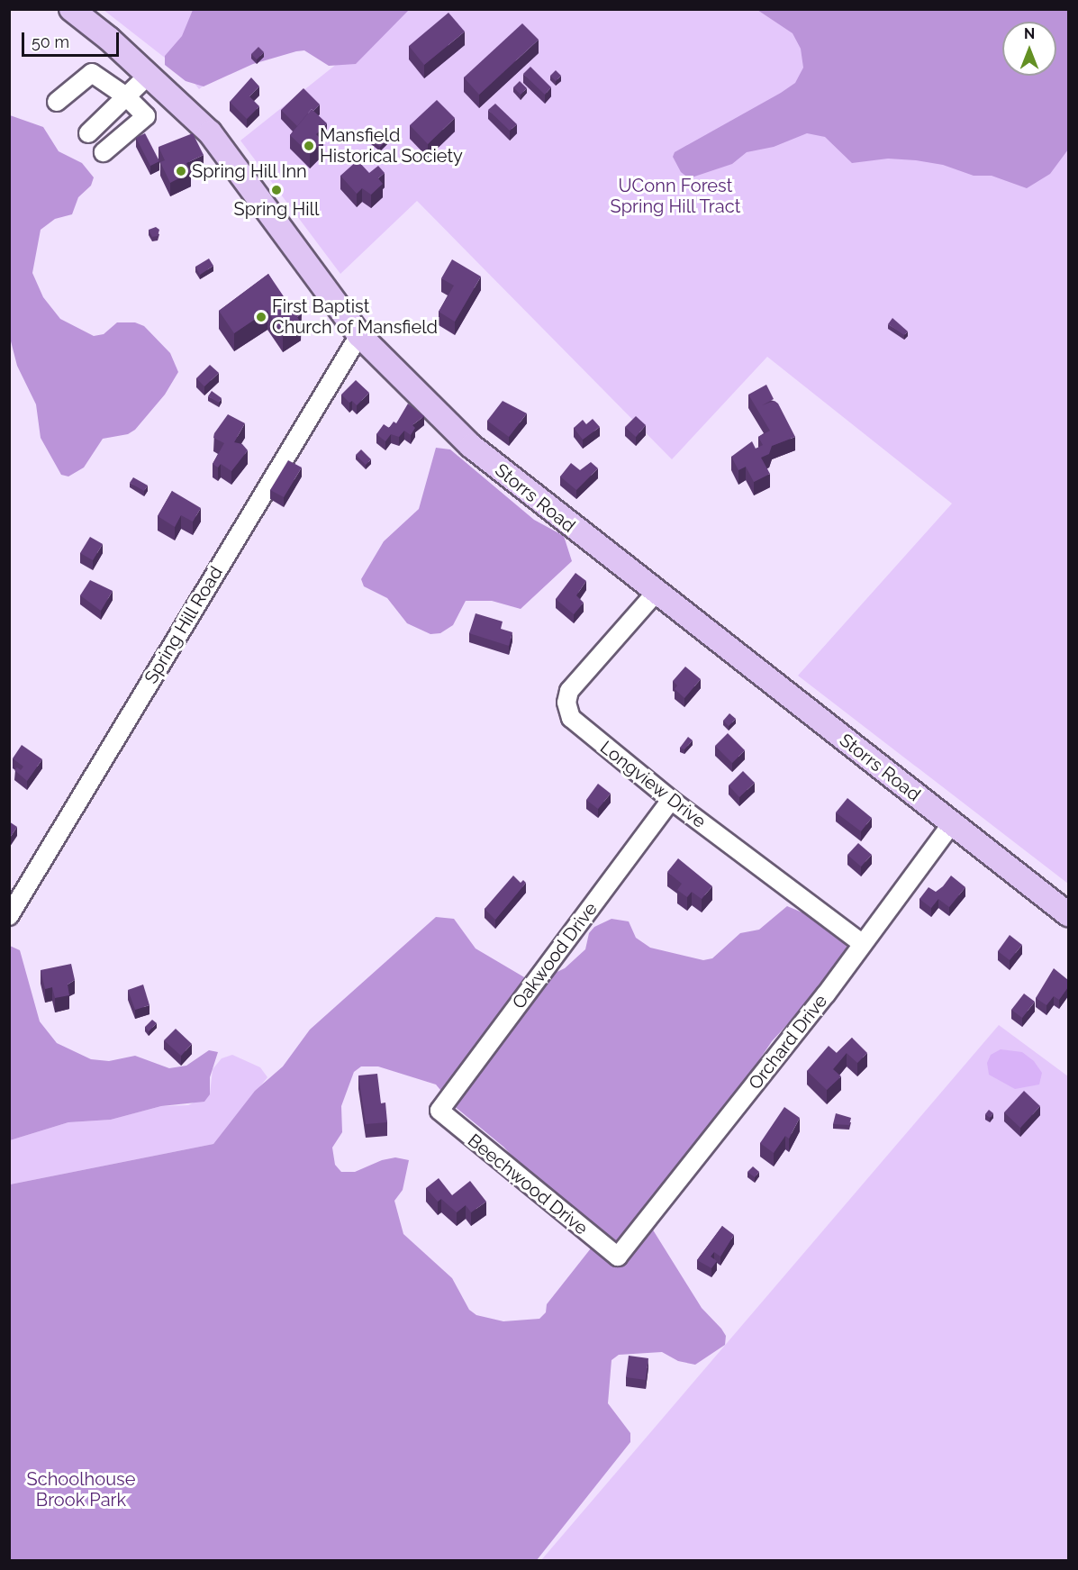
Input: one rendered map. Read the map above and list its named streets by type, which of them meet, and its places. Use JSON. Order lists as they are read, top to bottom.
{
  "streets": {
    "main road": ["Storrs Road"],
    "street": [
      "Spring Hill Road",
      "Longview Drive",
      "Oakwood Drive",
      "Orchard Drive",
      "Beechwood Drive"
    ]
  },
  "crossings": [
    ["Storrs Road", "Spring Hill Road"],
    ["Storrs Road", "Longview Drive"],
    ["Storrs Road", "Orchard Drive"],
    ["Longview Drive", "Oakwood Drive"],
    ["Longview Drive", "Orchard Drive"],
    ["Oakwood Drive", "Beechwood Drive"],
    ["Orchard Drive", "Beechwood Drive"]
  ],
  "parks": ["UConn Forest Spring Hill Tract", "Schoolhouse Brook Park"],
  "places": [
    "Mansfield Historical Society",
    "Spring Hill Inn",
    "Spring Hill",
    "First Baptist Church of Mansfield"
  ],
  "scale_bar": "50 m",
  "north": "top"
}
